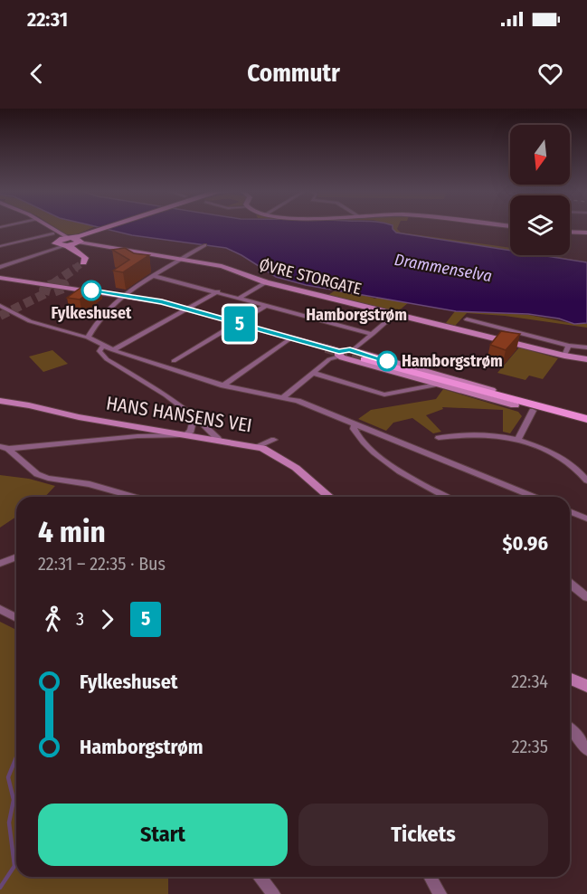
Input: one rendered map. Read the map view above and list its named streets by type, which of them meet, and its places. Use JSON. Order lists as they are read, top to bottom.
{
  "streets": {
    "main road": ["ØVRE STORGATE", "HANS HANSENS VEI"]
  },
  "districts": ["Hamborgstrøm"],
  "water": ["Drammenselva"],
  "places": ["Fylkeshuset", "Hamborgstrøm"],
  "lines": ["bus line 5"],
  "north": "bottom",
  "page": {
    "status": "22:31",
    "header": "Commutr",
    "on_map": "5",
    "heading": ["4 min", "22:31 – 22:35 · Bus", "$0.96"],
    "legs": ["3", "5"],
    "list": [
      {
        "name": "Fylkeshuset",
        "value": "22:34"
      },
      {
        "name": "Hamborgstrøm",
        "value": "22:35"
      }
    ],
    "buttons": ["Start", "Tickets"]
  }
}
